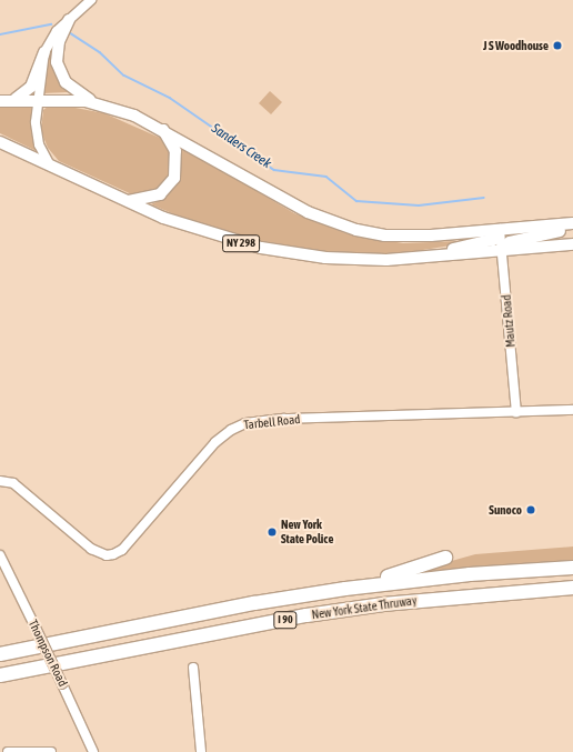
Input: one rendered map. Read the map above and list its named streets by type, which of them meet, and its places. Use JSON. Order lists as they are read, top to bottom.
{
  "streets": {
    "highway": ["New York State Thruway", "I 90"],
    "main road": ["NY 298"],
    "street": ["Mautz Road", "Tarbell Road", "Thompson Road"]
  },
  "crossings": [
    ["NY 298", "Mautz Road"],
    ["Mautz Road", "Tarbell Road"]
  ],
  "water": ["Sanders Creek"],
  "places": ["J S Woodhouse", "Sunoco", "New York State Police"]
}
